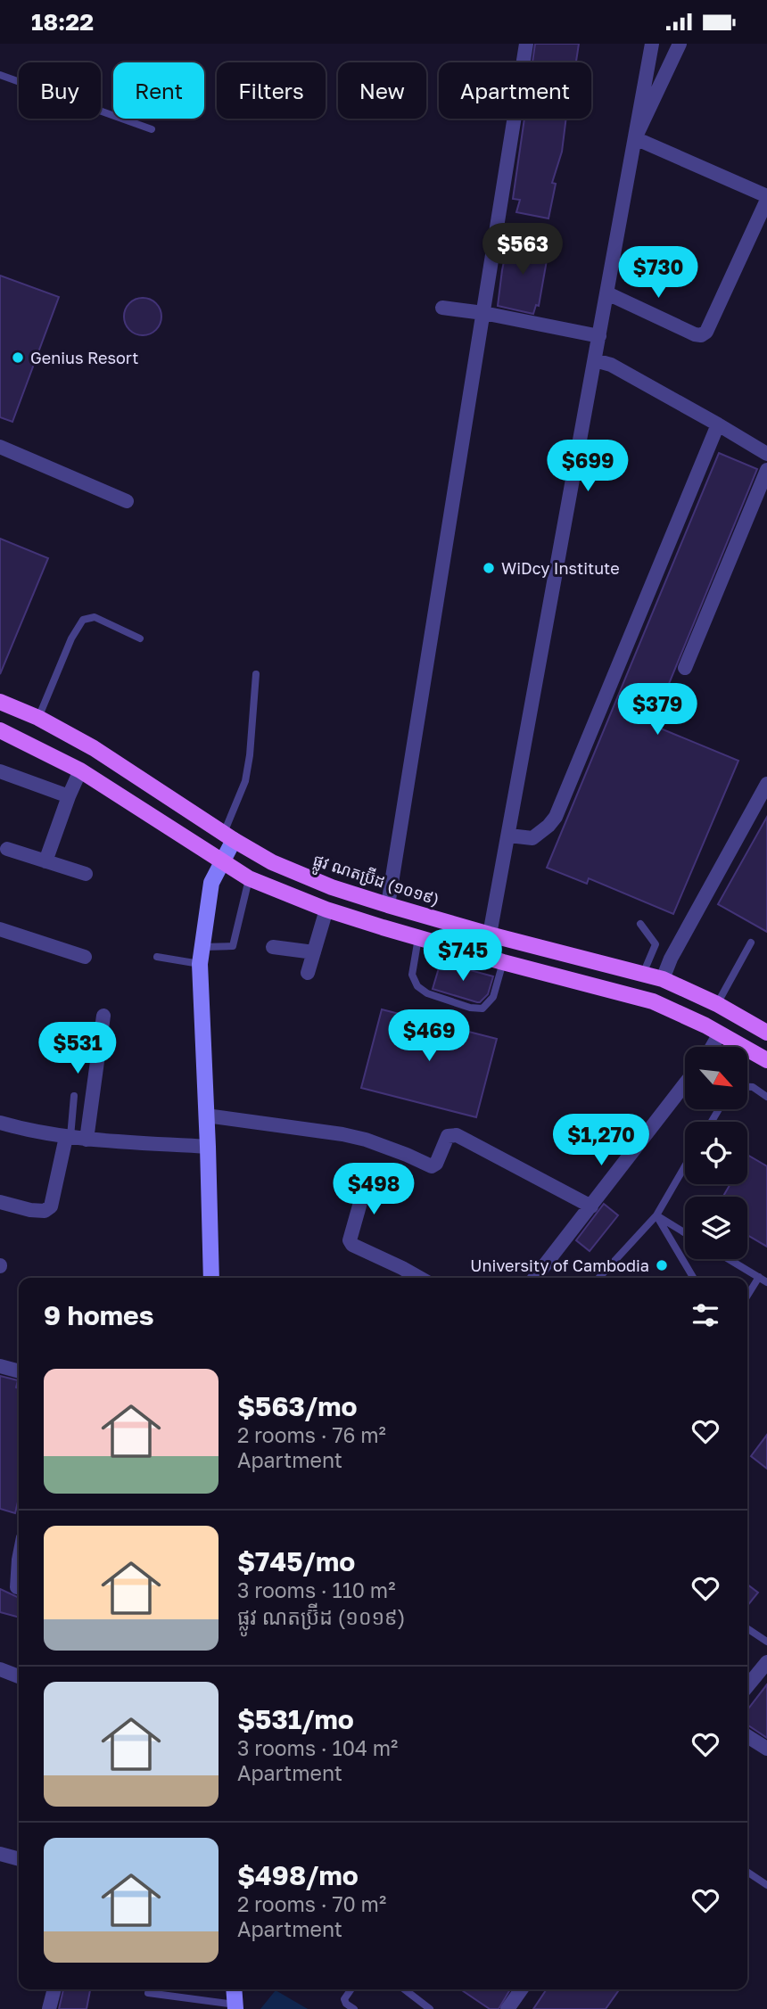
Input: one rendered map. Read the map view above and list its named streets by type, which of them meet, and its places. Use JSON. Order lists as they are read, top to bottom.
{
  "streets": {
    "main road": ["ផ្លូវ ណតប្រ៊ីដ (១០១៩)"]
  },
  "places": ["Genius Resort", "WiDcy Institute", "University of Cambodia"],
  "north": "bottom right",
  "page": {
    "status": "18:22",
    "chip": [
      "Buy",
      "Rent",
      "Filters",
      "New",
      "Apartment"
    ],
    "price": [
      "$563",
      "$730",
      "$699",
      "$379",
      "$745",
      "$469",
      "$531",
      "$1,270",
      "$498"
    ],
    "heading": "9 homes",
    "list": [
      {
        "name": "$563/mo",
        "note": "2 rooms · 76 m² · Apartment"
      },
      {
        "name": "$745/mo",
        "note": "3 rooms · 110 m² · ផ្លូវ ណតប្រ៊ីដ (១០១៩)"
      },
      {
        "name": "$531/mo",
        "note": "3 rooms · 104 m² · Apartment"
      },
      {
        "name": "$498/mo",
        "note": "2 rooms · 70 m² · Apartment"
      }
    ]
  }
}
